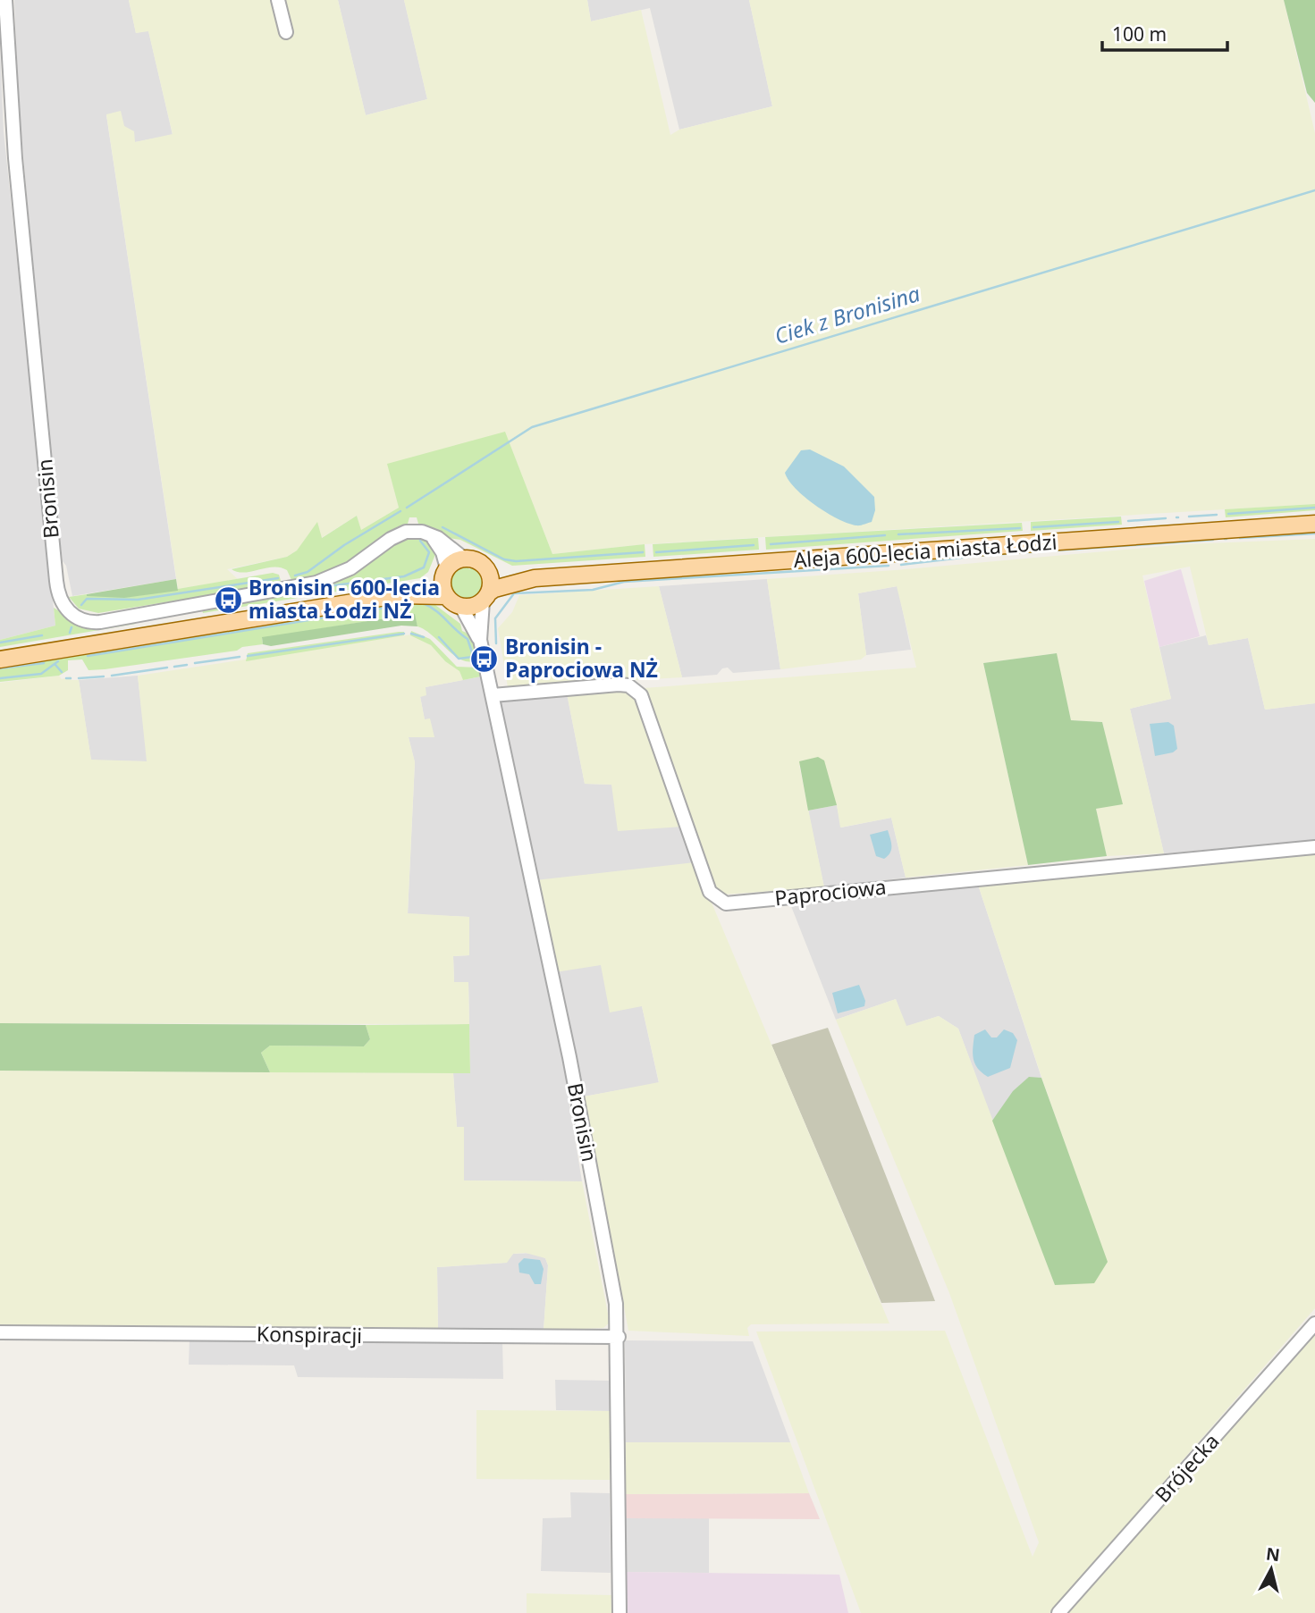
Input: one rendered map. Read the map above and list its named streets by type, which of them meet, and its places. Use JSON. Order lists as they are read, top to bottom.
{
  "streets": {
    "main road": ["Aleja 600-lecia miasta Łodzi"],
    "street": [
      "Bronisin",
      "Paprociowa",
      "Konspiracji",
      "Brójecka"
    ]
  },
  "crossings": [
    ["Bronisin", "Aleja 600-lecia miasta Łodzi"],
    ["Bronisin", "Paprociowa"],
    ["Bronisin", "Konspiracji"]
  ],
  "water": ["Ciek z Bronisina"],
  "places": {
    "bus stop": ["Bronisin - 600-lecia miasta Łodzi NŻ", "Bronisin - Paprociowa NŻ"]
  },
  "scale_bar": "100 m",
  "north": "top"
}
